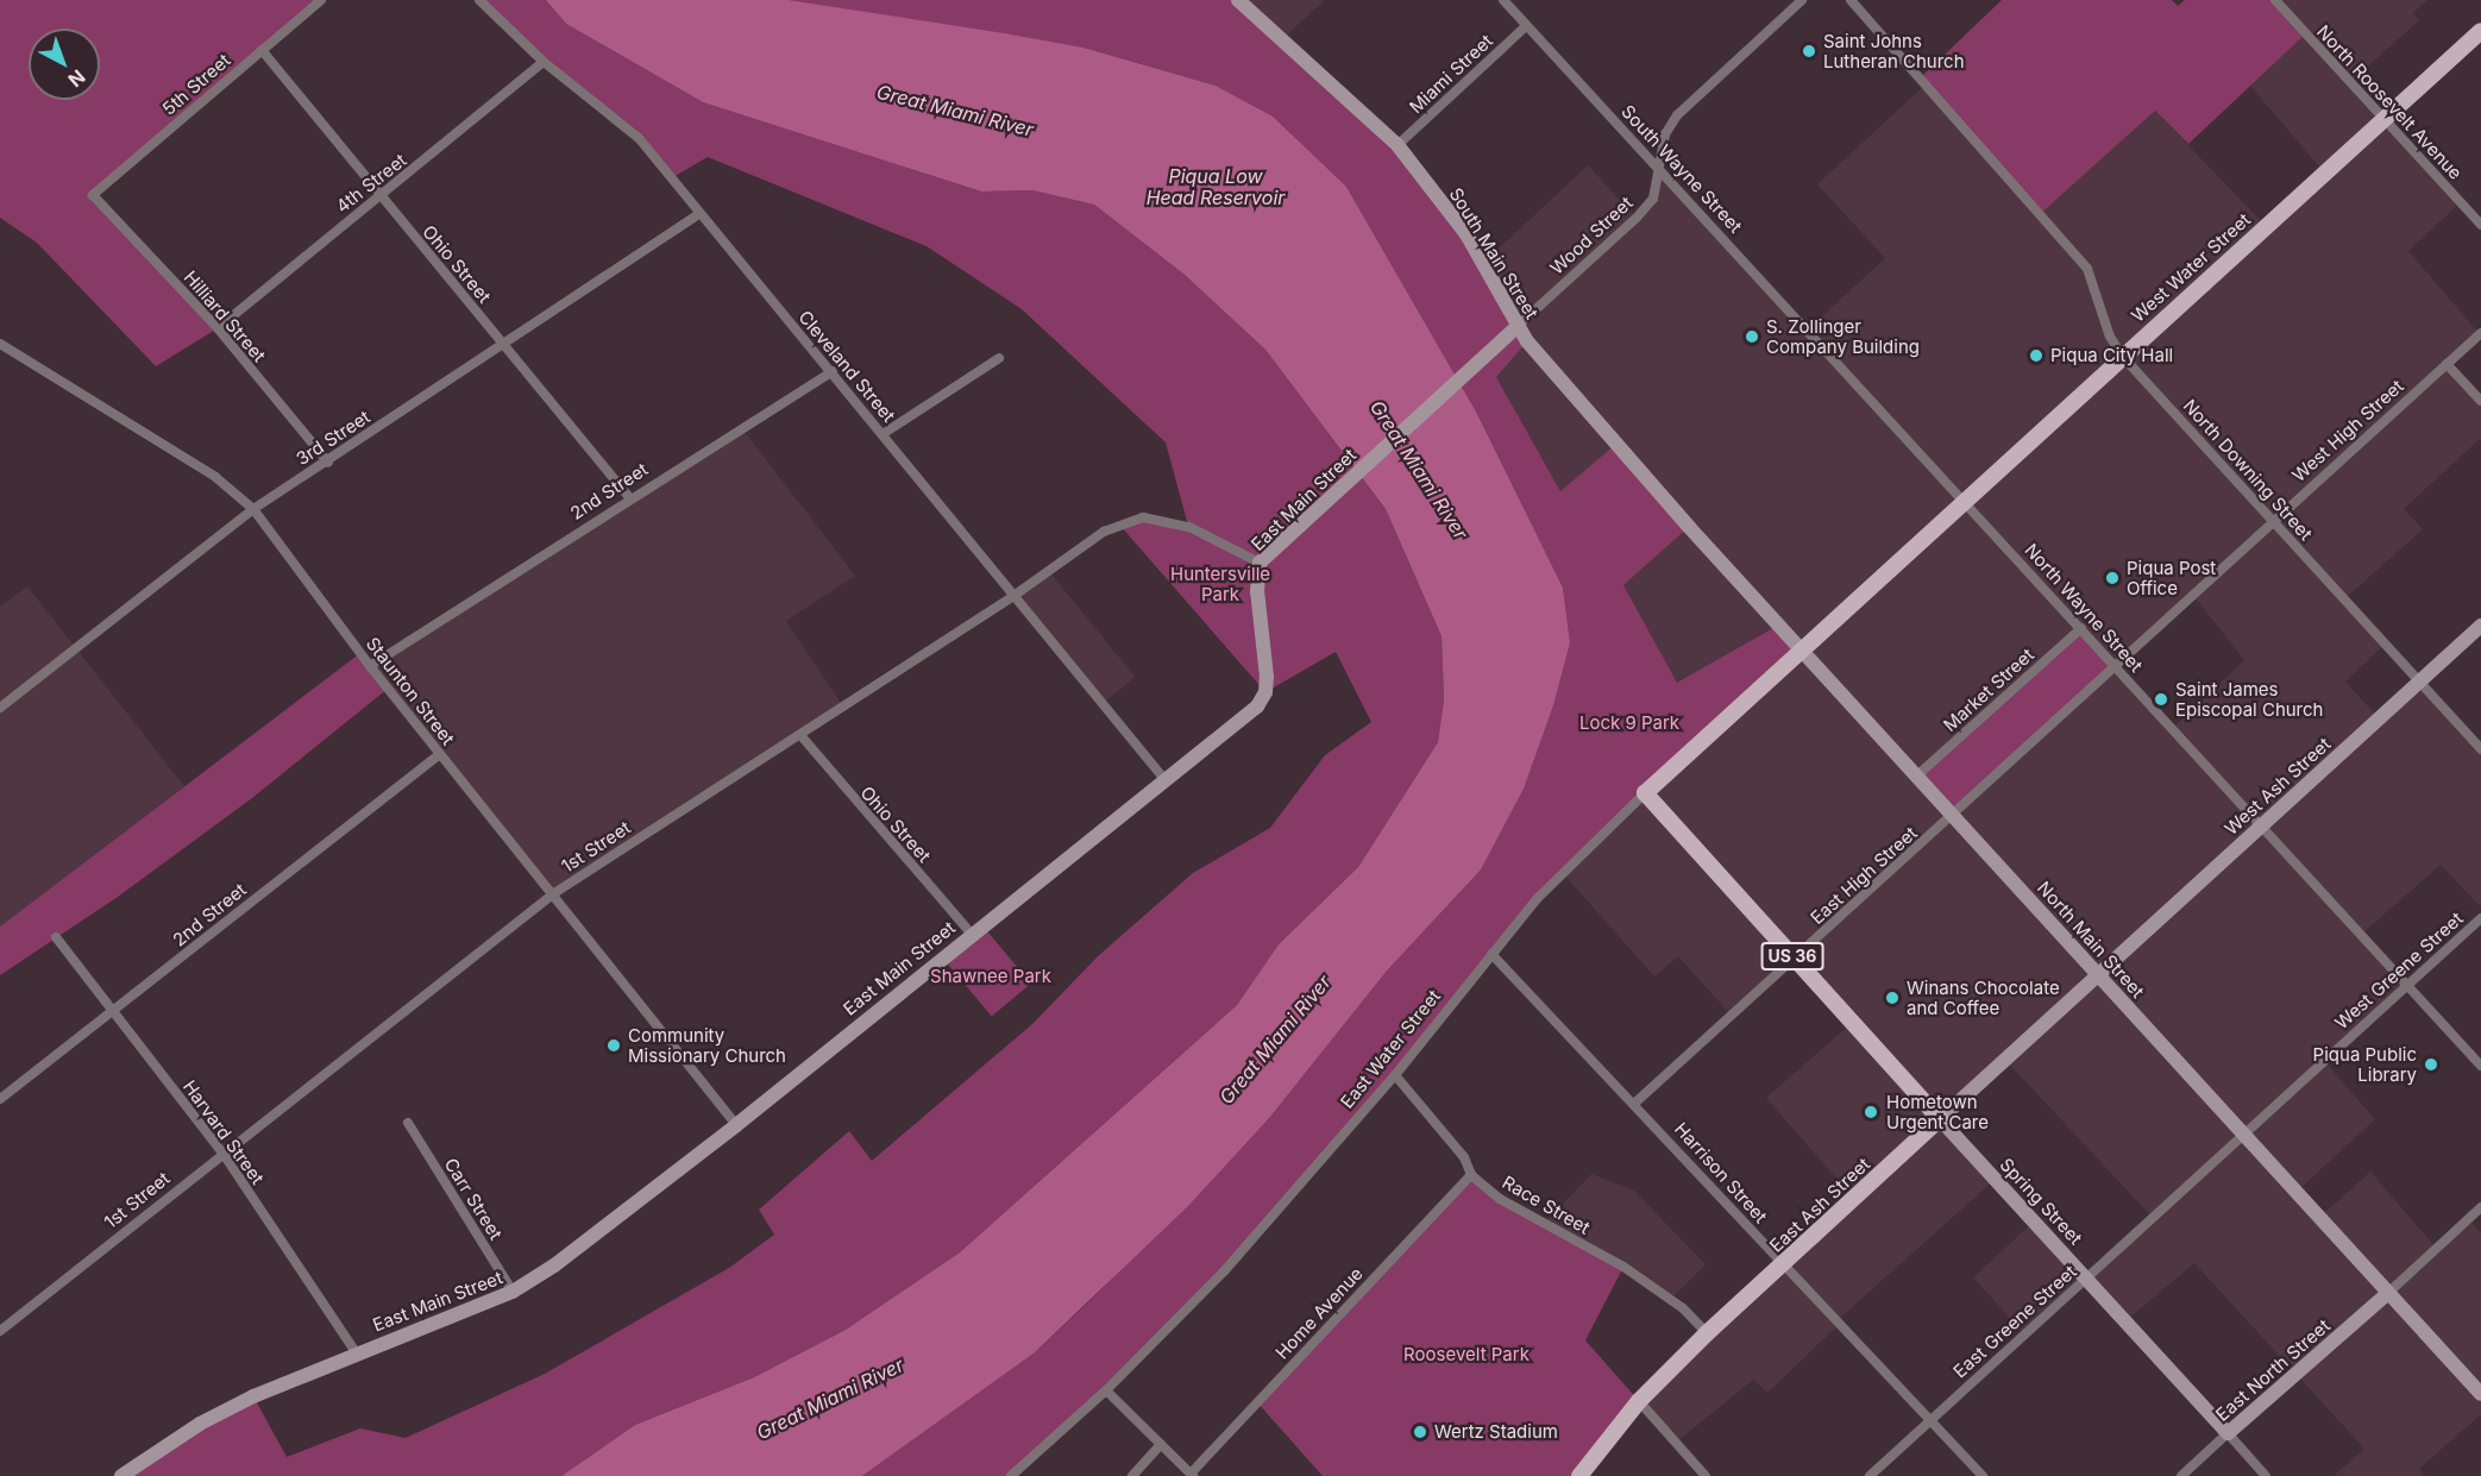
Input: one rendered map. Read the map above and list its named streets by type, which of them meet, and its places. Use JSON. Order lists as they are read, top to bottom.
{
  "streets": {
    "main road": [
      "West Water Street",
      "US 36",
      "East Water Street",
      "Spring Street",
      "East Ash Street"
    ],
    "street": [
      "Miami Street",
      "5th Street",
      "North Roosevelt Avenue",
      "South Wayne Street",
      "4th Street",
      "Wood Street",
      "South Main Street",
      "Ohio Street",
      "Hilliard Street",
      "Cleveland Street",
      "West High Street",
      "3rd Street",
      "North Downing Street",
      "2nd Street",
      "East Main Street",
      "North Wayne Street",
      "Market Street",
      "Staunton Street",
      "West Ash Street",
      "1st Street",
      "East High Street",
      "North Main Street",
      "West Greene Street",
      "Harvard Street",
      "Harrison Street",
      "Carr Street",
      "Race Street",
      "Home Avenue",
      "East Greene Street",
      "East North Street"
    ]
  },
  "crossings": [
    ["Miami Street", "South Wayne Street"],
    ["Miami Street", "South Main Street"],
    ["5th Street", "Ohio Street"],
    ["5th Street", "Hilliard Street"],
    ["North Roosevelt Avenue", "West Water Street"],
    ["South Wayne Street", "Wood Street"],
    ["South Wayne Street", "North Wayne Street"],
    ["4th Street", "Ohio Street"],
    ["4th Street", "Hilliard Street"],
    ["4th Street", "Cleveland Street"],
    ["Wood Street", "South Main Street"],
    ["Wood Street", "East Main Street"],
    ["South Main Street", "East Main Street"],
    ["South Main Street", "North Main Street"],
    ["Ohio Street", "3rd Street"],
    ["Ohio Street", "2nd Street"],
    ["Ohio Street", "East Main Street"],
    ["Ohio Street", "1st Street"],
    ["West Water Street", "North Downing Street"],
    ["West Water Street", "North Wayne Street"],
    ["West Water Street", "North Main Street"],
    ["West Water Street", "East Water Street"],
    ["Hilliard Street", "3rd Street"],
    ["Cleveland Street", "3rd Street"],
    ["Cleveland Street", "2nd Street"],
    ["Cleveland Street", "East Main Street"],
    ["Cleveland Street", "1st Street"],
    ["West High Street", "North Downing Street"],
    ["West High Street", "North Wayne Street"],
    ["West High Street", "East High Street"],
    ["West High Street", "North Main Street"],
    ["3rd Street", "Staunton Street"],
    ["North Downing Street", "West Ash Street"],
    ["2nd Street", "Staunton Street"],
    ["2nd Street", "Harvard Street"],
    ["East Main Street", "Staunton Street"],
    ["East Main Street", "1st Street"],
    ["East Main Street", "Harvard Street"],
    ["East Main Street", "Carr Street"],
    ["North Wayne Street", "Market Street"],
    ["North Wayne Street", "West Ash Street"],
    ["North Wayne Street", "West Greene Street"],
    ["Market Street", "North Main Street"],
    ["Staunton Street", "1st Street"],
    ["West Ash Street", "North Main Street"],
    ["West Ash Street", "East Ash Street"],
    ["1st Street", "Harvard Street"],
    ["East High Street", "North Main Street"],
    ["East High Street", "Harrison Street"],
    ["East High Street", "Spring Street"],
    ["North Main Street", "West Greene Street"],
    ["North Main Street", "East Water Street"],
    ["North Main Street", "East Ash Street"],
    ["North Main Street", "East Greene Street"],
    ["North Main Street", "East North Street"],
    ["West Greene Street", "East Greene Street"],
    ["East Water Street", "Harrison Street"],
    ["East Water Street", "Spring Street"],
    ["East Water Street", "Race Street"],
    ["Harrison Street", "East Ash Street"],
    ["Harrison Street", "East Greene Street"],
    ["Spring Street", "East Ash Street"],
    ["Spring Street", "East Greene Street"],
    ["Spring Street", "East North Street"],
    ["Race Street", "East Ash Street"],
    ["Race Street", "Home Avenue"]
  ],
  "water": ["Great Miami River", "Piqua Low Head Reservoir"],
  "parks": [
    "Huntersville Park",
    "Lock 9 Park",
    "Shawnee Park",
    "Roosevelt Park"
  ],
  "places": [
    "Saint Johns Lutheran Church",
    "S. Zollinger Company Building",
    "Piqua City Hall",
    "Piqua Post Office",
    "Saint James Episcopal Church",
    "Winans Chocolate and Coffee",
    "Community Missionary Church",
    "Piqua Public Library",
    "Hometown Urgent Care",
    "Wertz Stadium"
  ],
  "north": "bottom right"
}
